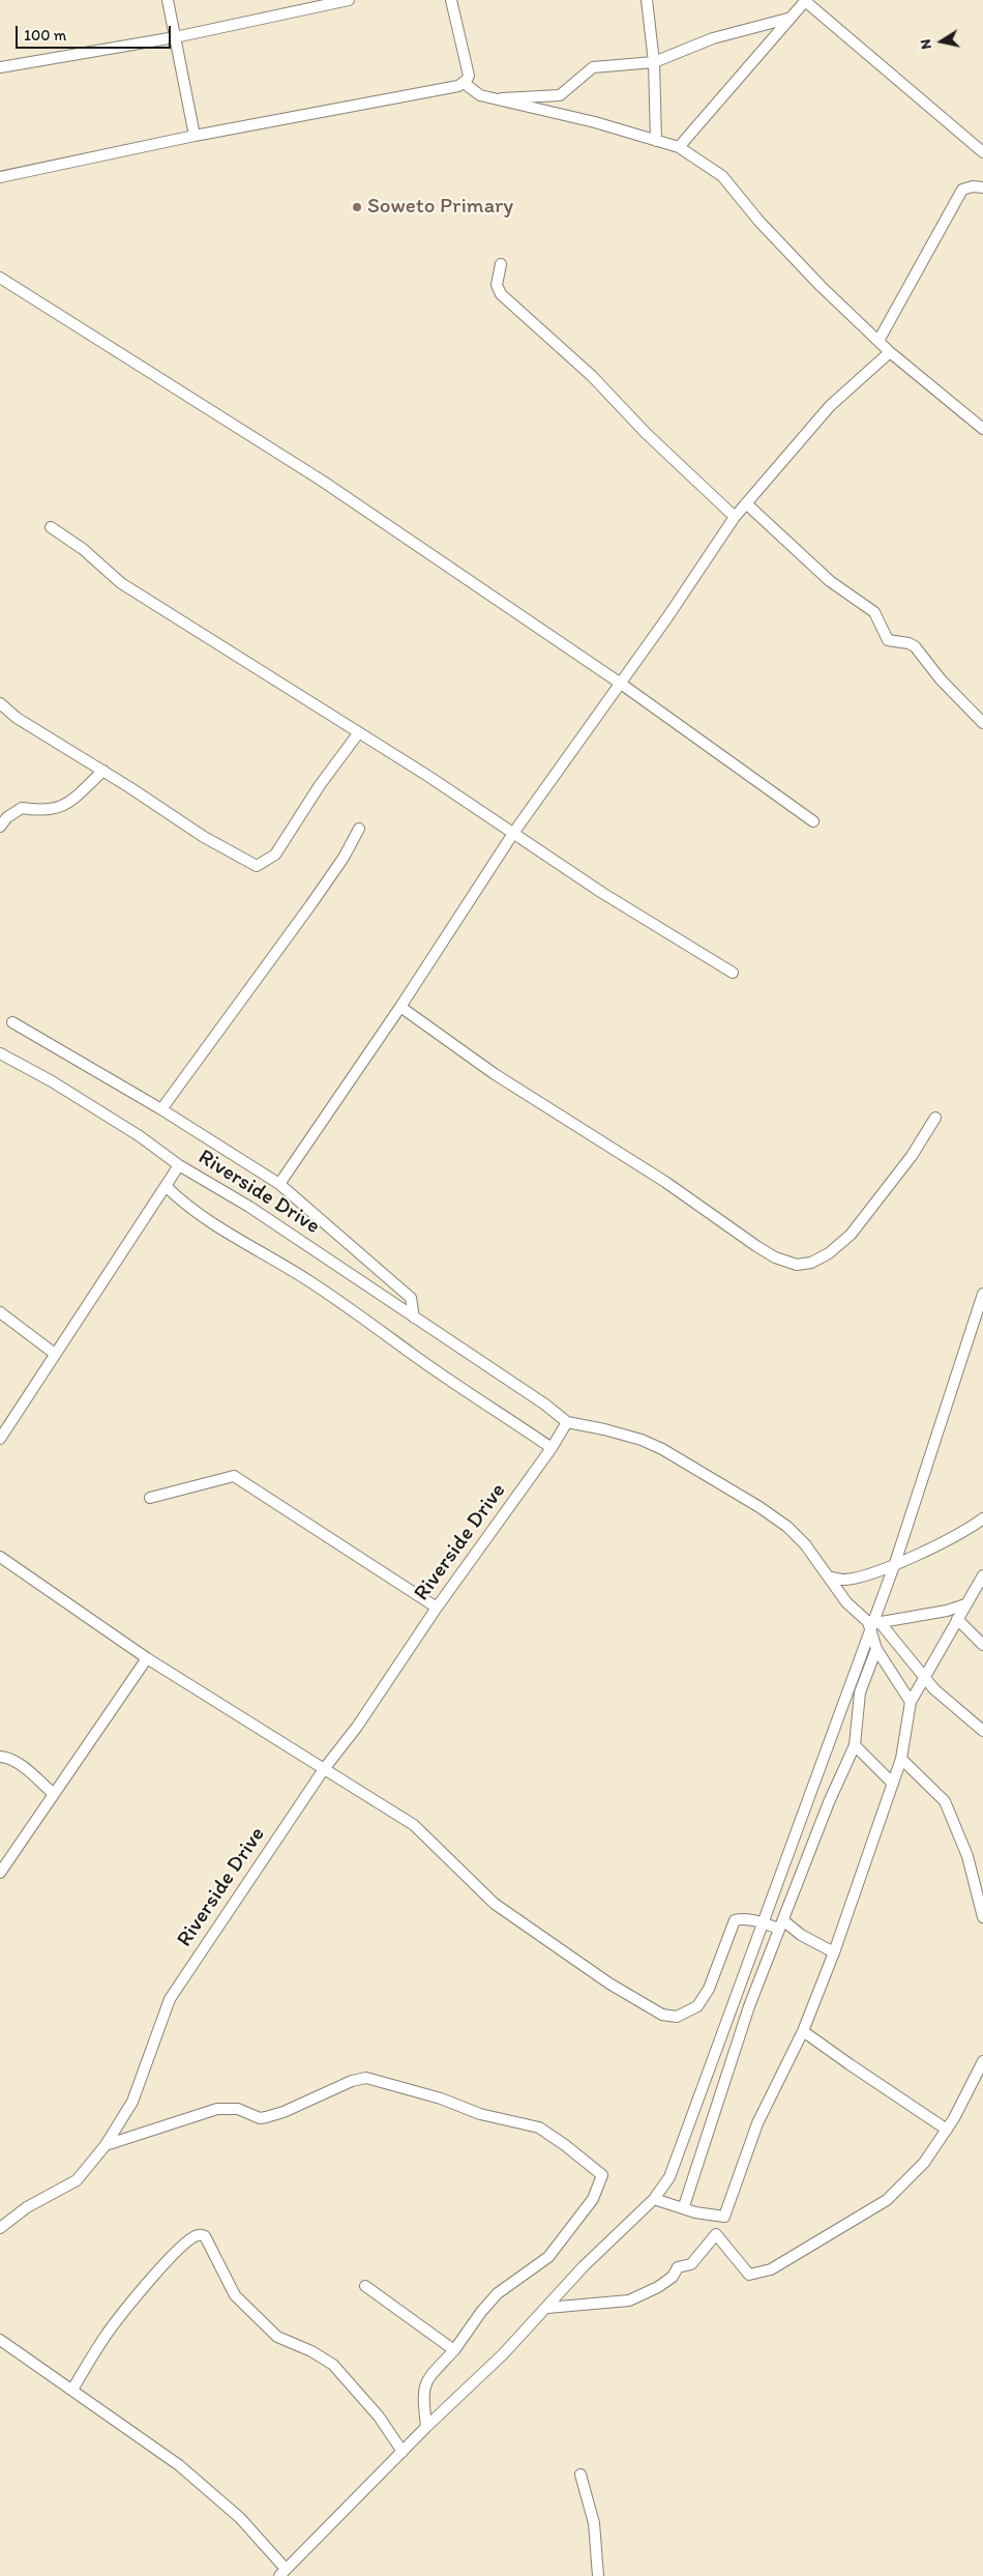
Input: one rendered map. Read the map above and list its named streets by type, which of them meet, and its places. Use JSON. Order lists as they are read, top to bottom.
{
  "streets": {
    "street": ["Riverside Drive"]
  },
  "places": ["Soweto Primary"],
  "scale_bar": "100 m",
  "north": "left"
}
